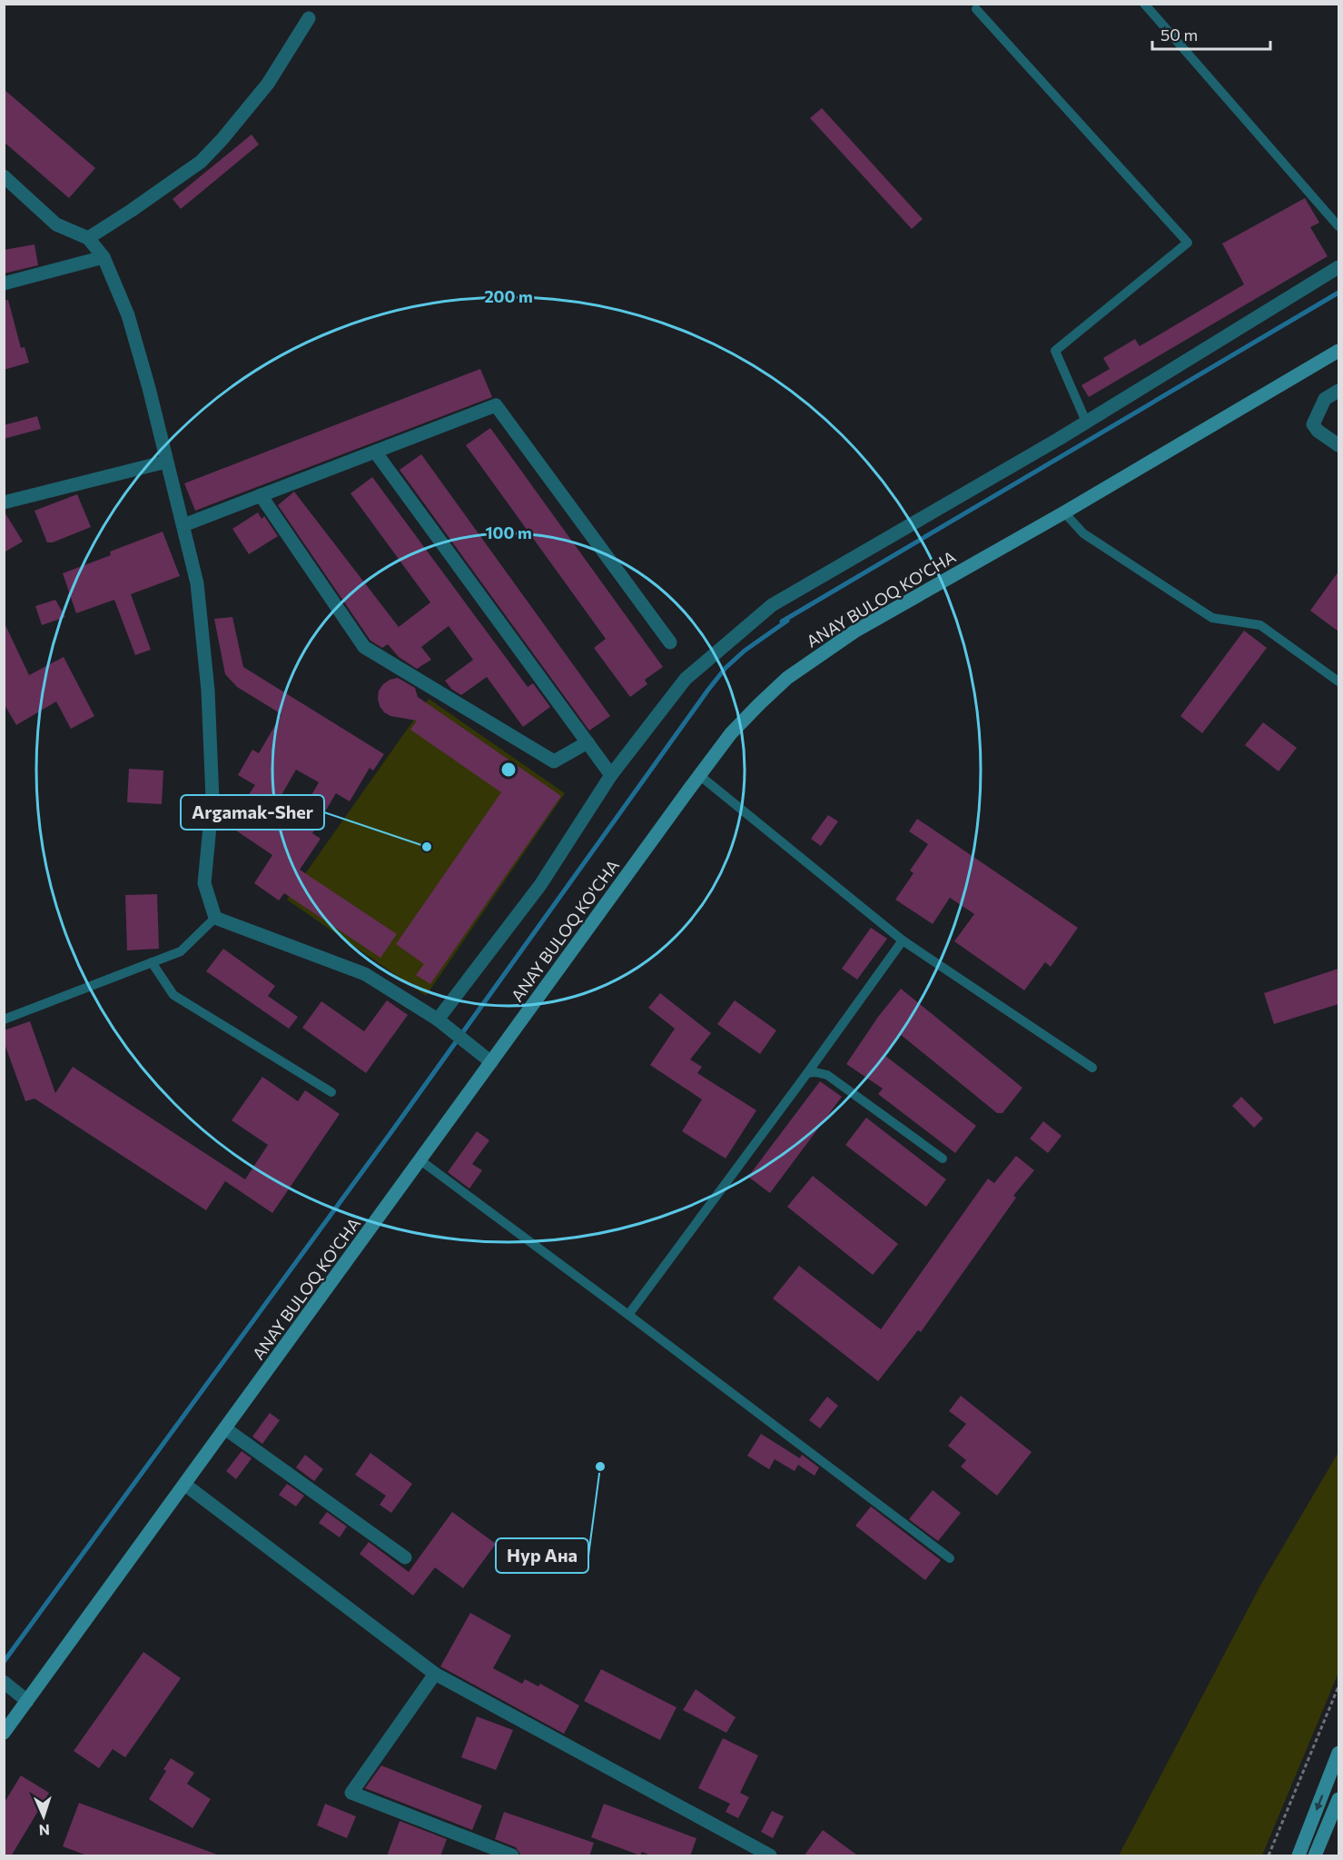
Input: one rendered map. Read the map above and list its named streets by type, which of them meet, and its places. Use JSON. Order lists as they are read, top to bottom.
{
  "streets": {
    "main road": ["ANAY BULOQ KO'CHA"]
  },
  "places": ["Argamak-Sher", "Нур Ана"],
  "scale_bar": "50 m",
  "north": "bottom",
  "rings": ["200 m", "100 m"]
}
